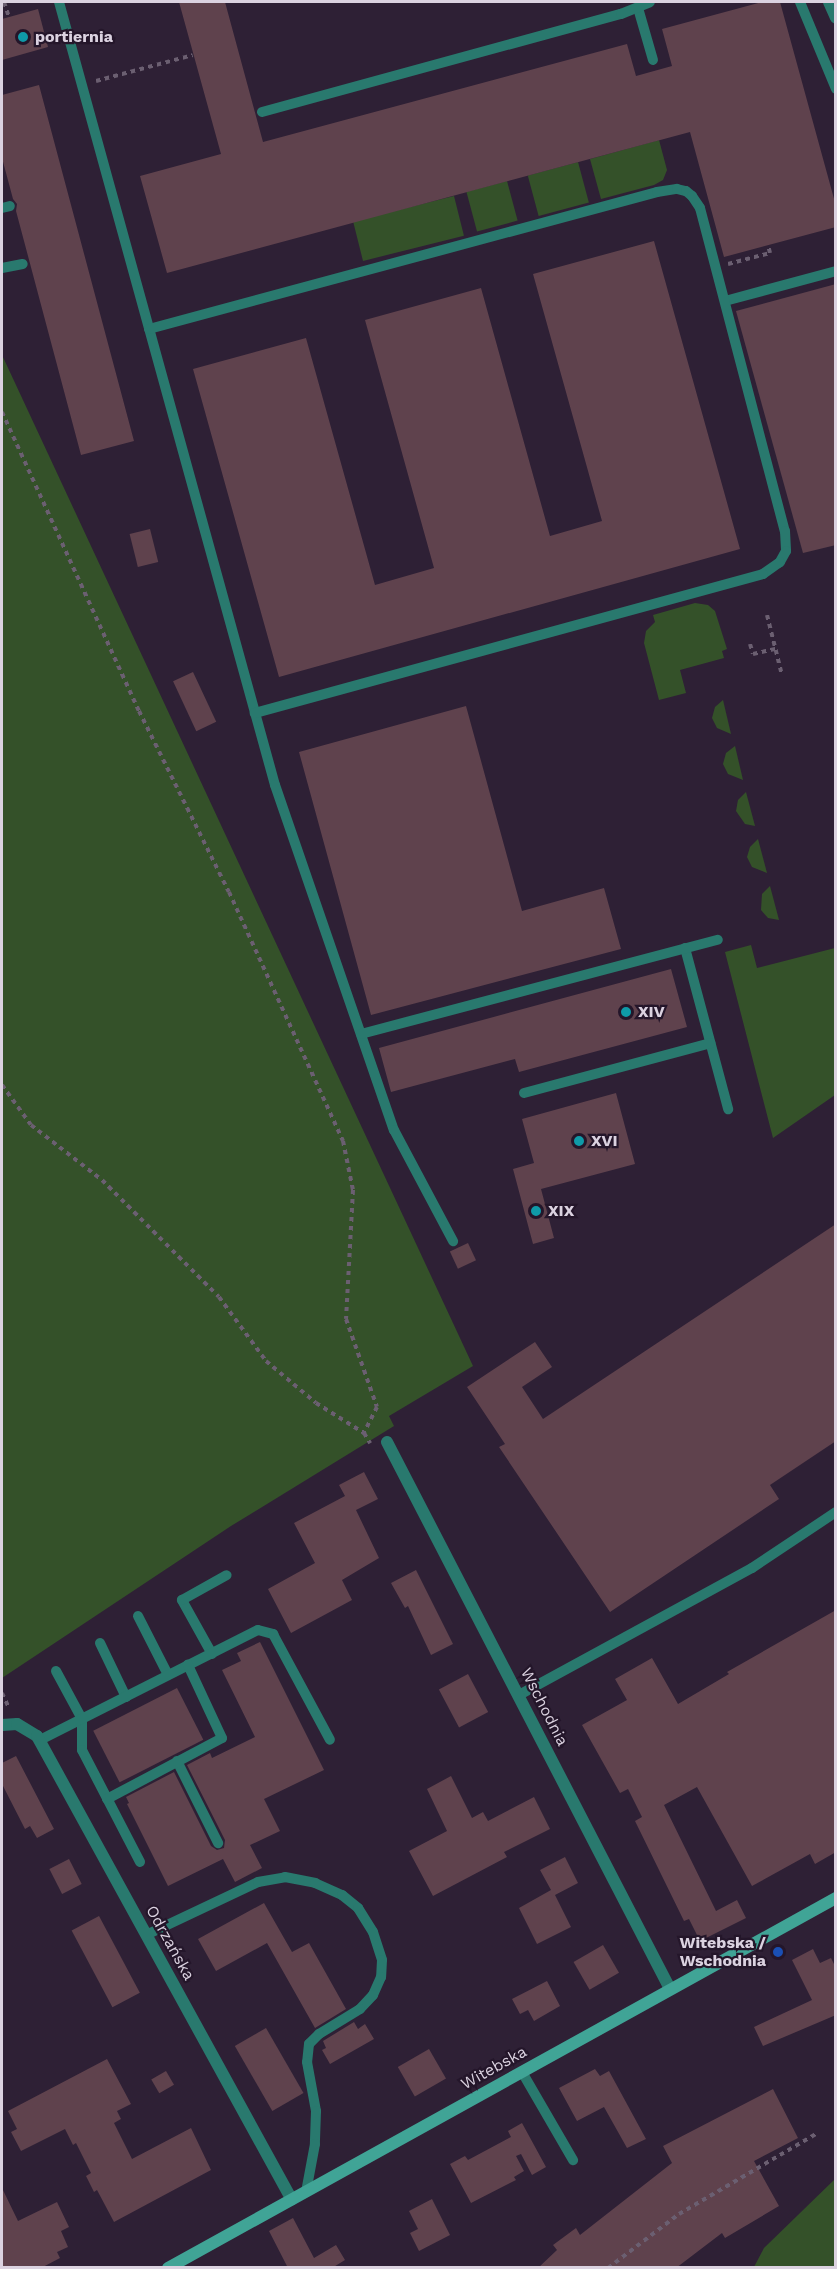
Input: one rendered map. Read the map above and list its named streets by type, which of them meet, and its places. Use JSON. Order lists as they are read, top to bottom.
{
  "streets": {
    "street": ["Wschodnia", "Odrzańska", "Witebska"]
  },
  "crossings": [
    ["Wschodnia", "Witebska"],
    ["Odrzańska", "Witebska"]
  ],
  "places": [
    "portiernia",
    "XIV",
    "XVI",
    "XIX",
    "Witebska / Wschodnia"
  ]
}
